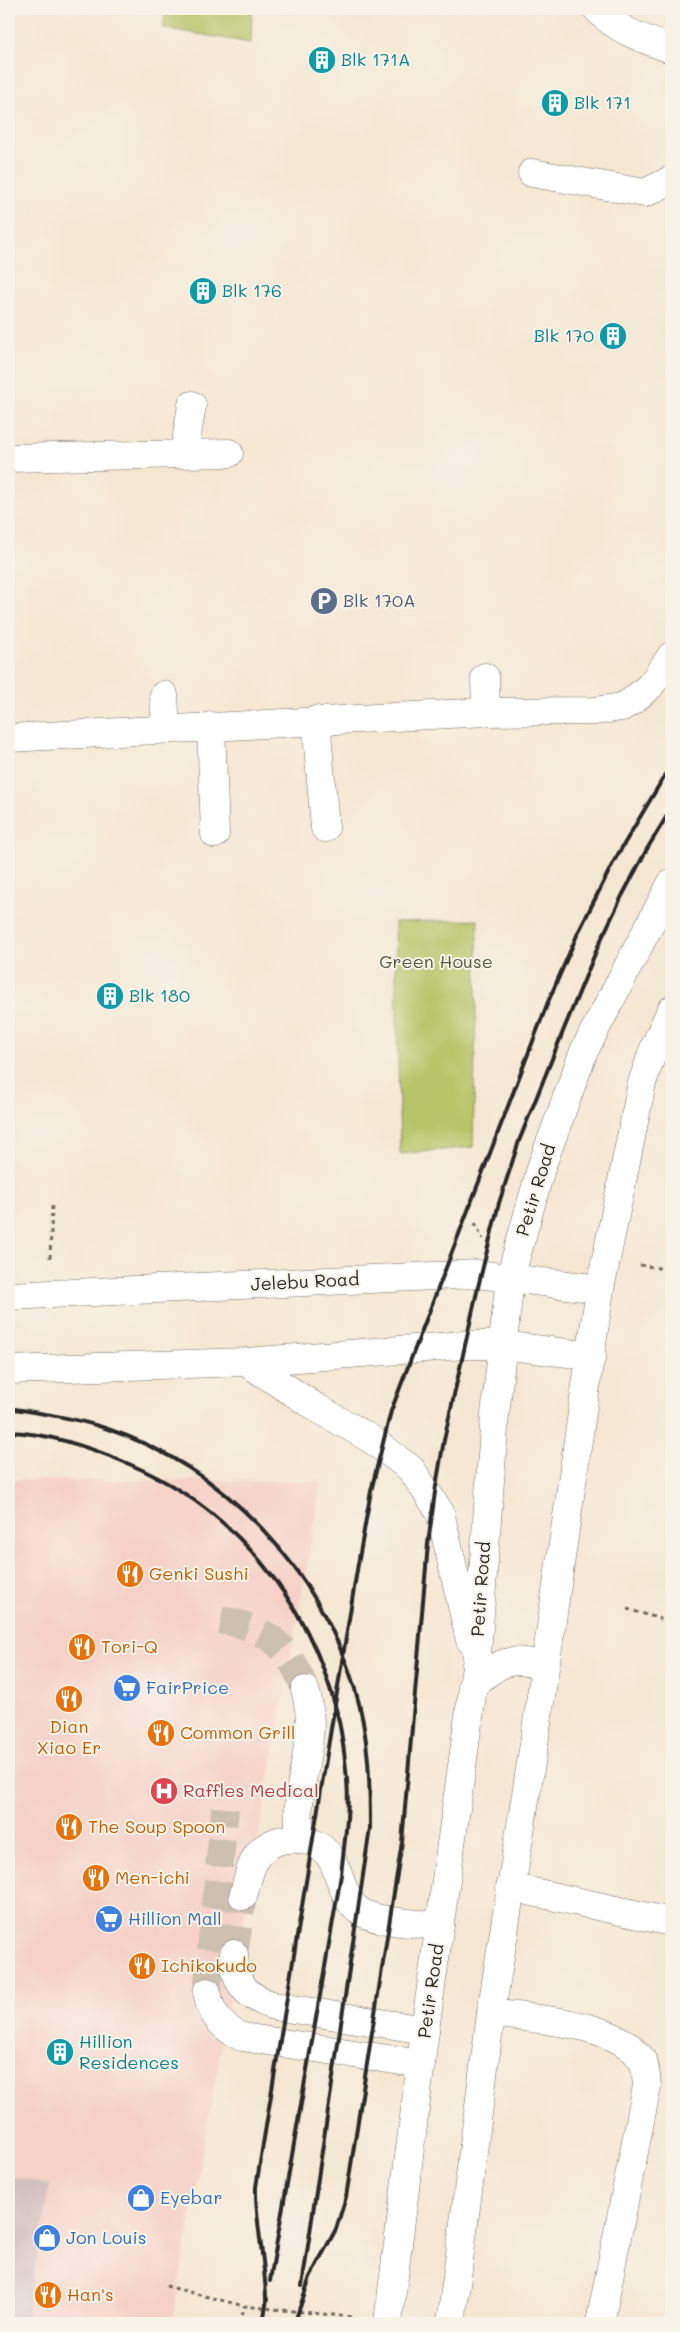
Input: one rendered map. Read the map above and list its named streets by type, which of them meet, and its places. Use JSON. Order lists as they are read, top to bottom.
{
  "streets": {
    "main road": ["Petir Road", "Jelebu Road"]
  },
  "crossings": [
    ["Petir Road", "Jelebu Road"]
  ],
  "parks": ["Green House"],
  "places": {
    "building": [
      "Blk 171A",
      "Blk 171",
      "Blk 176",
      "Blk 170",
      "Blk 180",
      "Hillion Residences"
    ],
    "parking": ["Blk 170A"],
    "restaurant": [
      "Genki Sushi",
      "Tori-Q",
      "Dian Xiao Er",
      "Common Grill",
      "The Soup Spoon",
      "Men-ichi",
      "Ichikokudo",
      "Han's"
    ],
    "supermarket": ["FairPrice", "Hillion Mall"],
    "hospital": ["Raffles Medical"],
    "shop": ["Eyebar", "Jon Louis"]
  }
}
